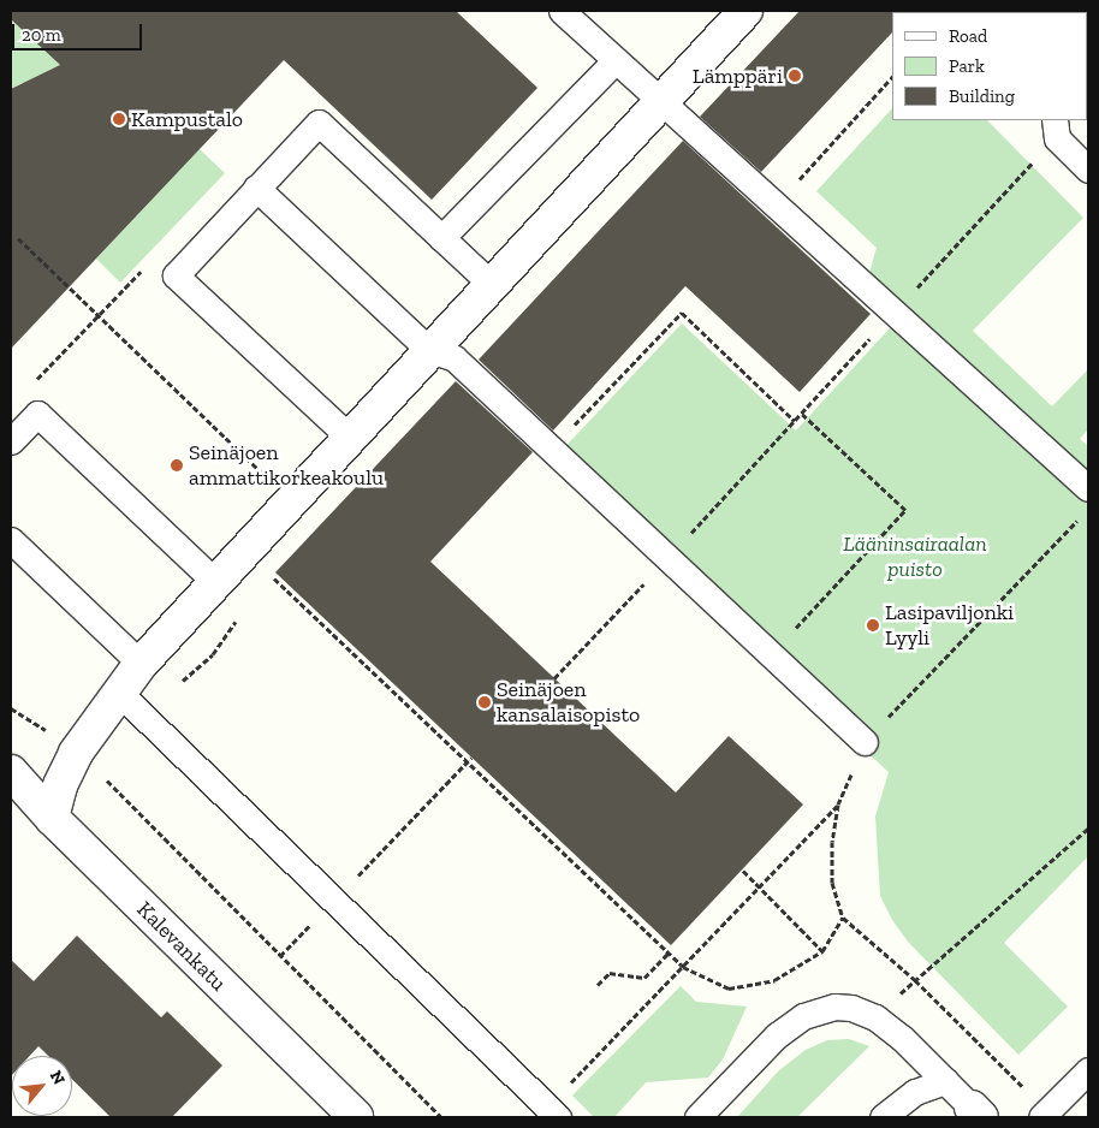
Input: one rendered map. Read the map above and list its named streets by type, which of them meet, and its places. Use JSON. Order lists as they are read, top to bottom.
{
  "streets": {
    "street": ["Kalevankatu"]
  },
  "parks": ["Lääninsairaalan puisto"],
  "places": [
    "Lämppäri",
    "Kampustalo",
    "Seinäjoen ammattikorkeakoulu",
    "Lasipaviljonki Lyyli",
    "Seinäjoen kansalaisopisto"
  ],
  "legend": ["Road", "Park", "Building"],
  "scale_bar": "20 m",
  "north": "top right"
}
